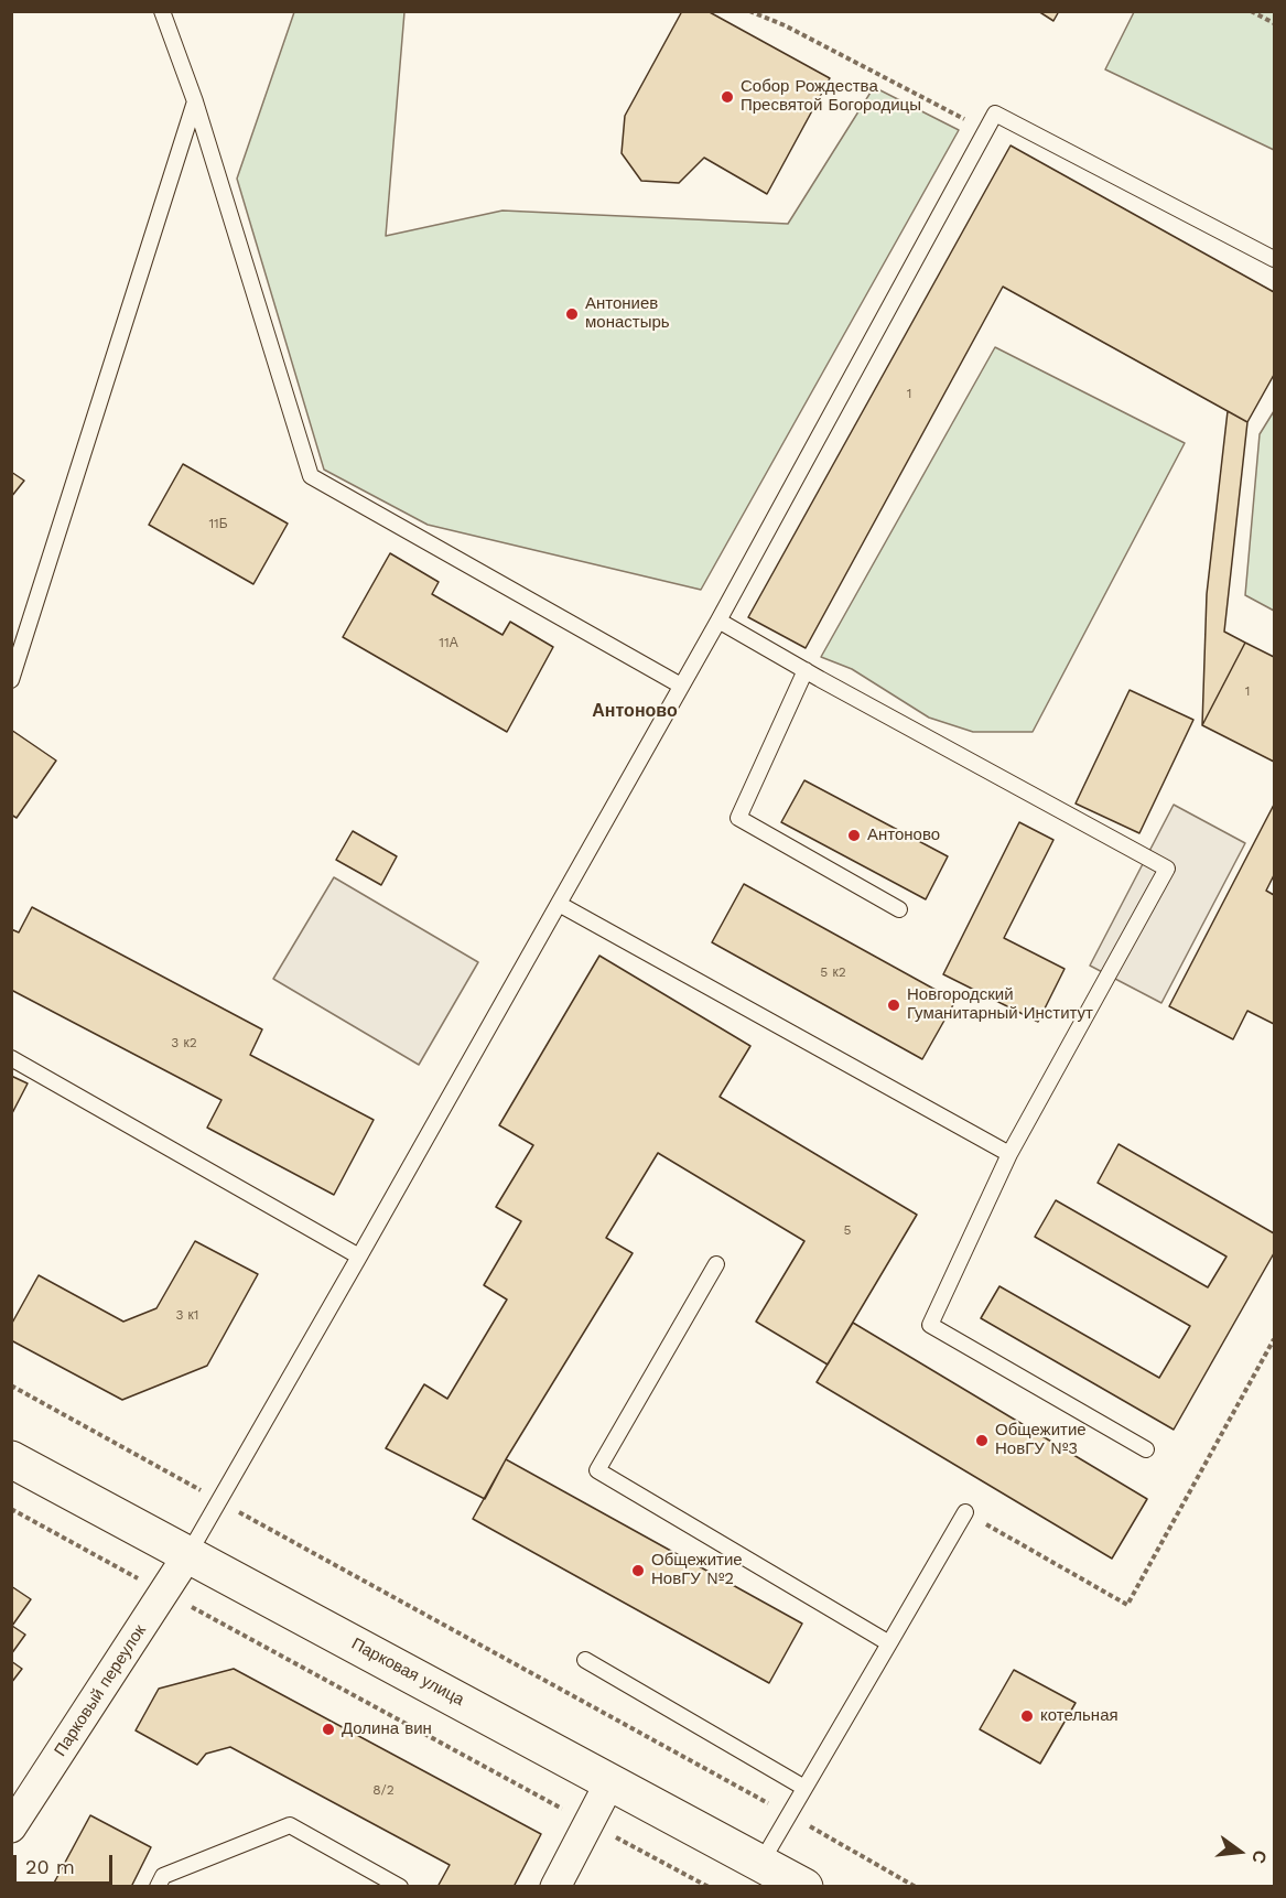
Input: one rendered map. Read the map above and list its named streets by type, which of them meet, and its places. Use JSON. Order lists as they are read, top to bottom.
{
  "streets": {
    "street": ["Парковая улица", "Парковый переулок"]
  },
  "crossings": [
    ["Парковая улица", "Парковый переулок"]
  ],
  "districts": ["Антоново"],
  "places": [
    "Собор Рождества Пресвятой Богородицы",
    "Антониев монастырь",
    "Антоново",
    "Новгородский Гуманитарный Институт",
    "Общежитие НовГУ №3",
    "Общежитие НовГУ №2",
    "котельная",
    "Долина вин"
  ],
  "house_numbers": [
    "1",
    "11Б",
    "11А",
    "1",
    "5 к2",
    "3 к2",
    "5",
    "3 к1",
    "8/2"
  ],
  "scale_bar": "20 m",
  "north": "right"
}
